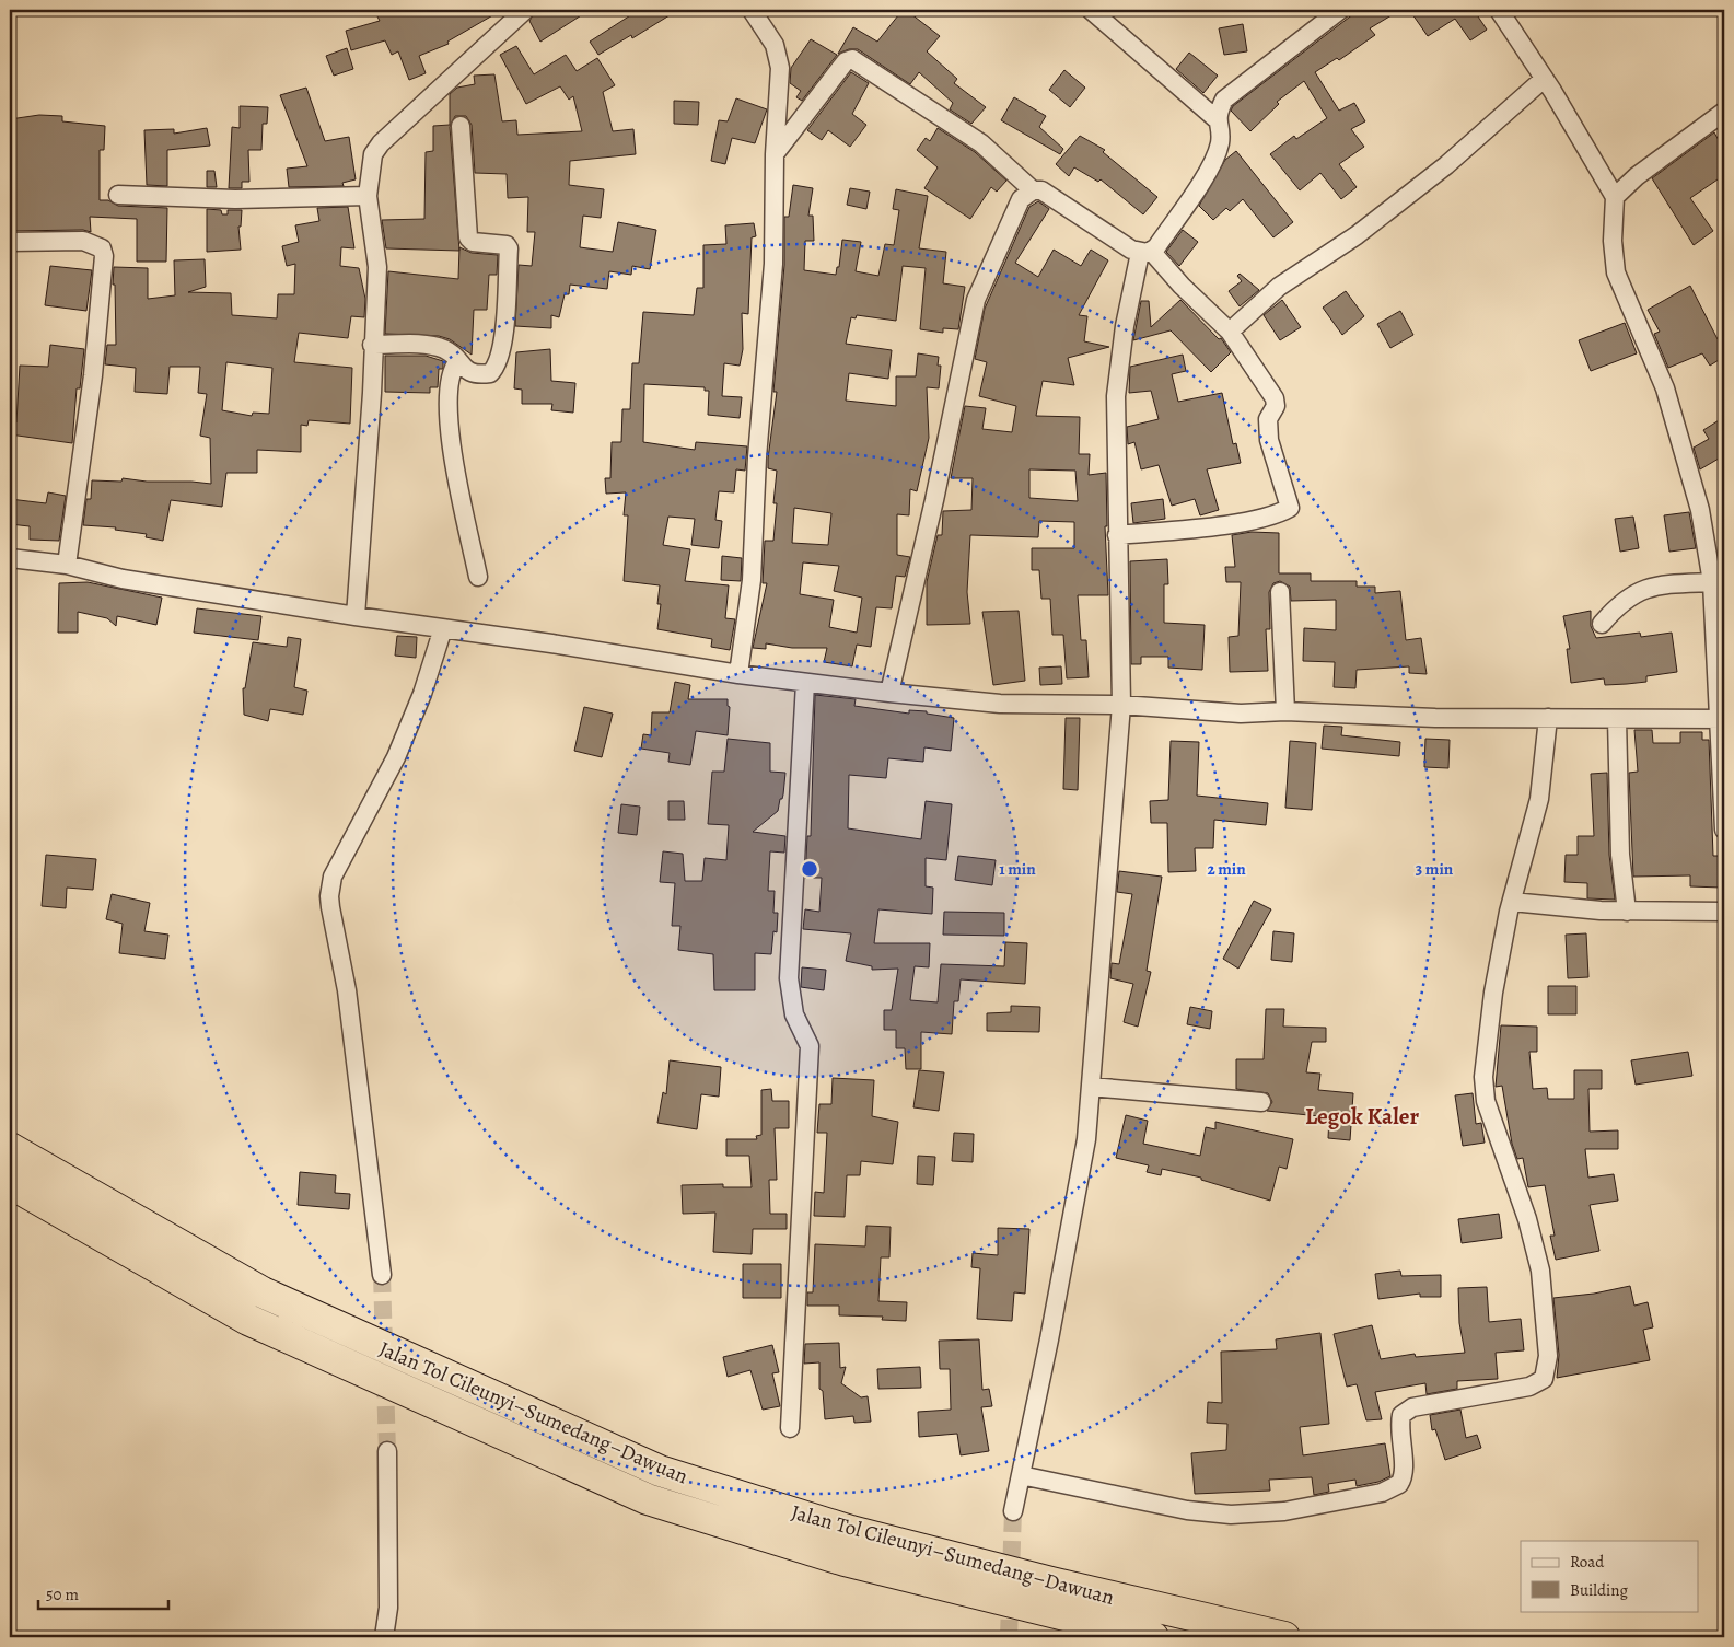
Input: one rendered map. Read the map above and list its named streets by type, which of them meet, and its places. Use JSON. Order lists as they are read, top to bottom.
{
  "streets": {
    "highway": ["Jalan Tol Cileunyi–Sumedang–Dawuan"]
  },
  "districts": ["Legok Kaler"],
  "legend": ["Road", "Building"],
  "scale_bar": "50 m",
  "rings": ["1 min", "2 min", "3 min"]
}
